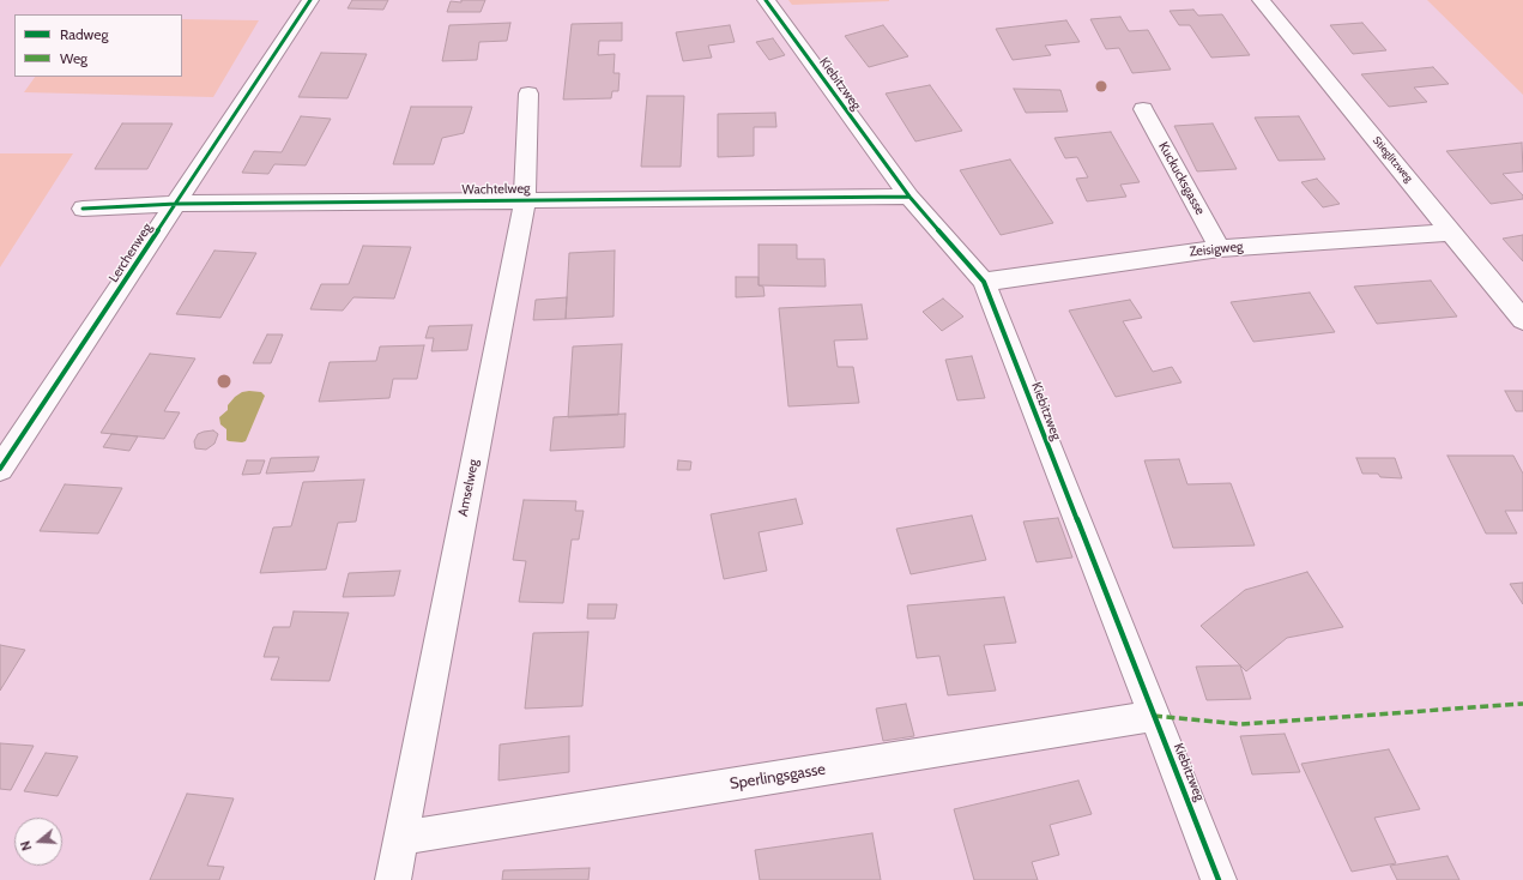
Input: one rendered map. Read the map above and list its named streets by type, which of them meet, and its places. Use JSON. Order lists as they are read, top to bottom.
{
  "streets": {
    "street": [
      "Kiebitzweg",
      "Stieglitzweg",
      "Kuckucksgasse",
      "Wachtelweg",
      "Zeisigweg",
      "Lerchenweg",
      "Amselweg",
      "Sperlingsgasse"
    ]
  },
  "crossings": [
    ["Kiebitzweg", "Wachtelweg"],
    ["Kiebitzweg", "Zeisigweg"],
    ["Kiebitzweg", "Sperlingsgasse"],
    ["Stieglitzweg", "Zeisigweg"],
    ["Kuckucksgasse", "Zeisigweg"],
    ["Wachtelweg", "Lerchenweg"],
    ["Wachtelweg", "Amselweg"],
    ["Amselweg", "Sperlingsgasse"]
  ],
  "legend": ["Radweg", "Weg"],
  "north": "left"
}
